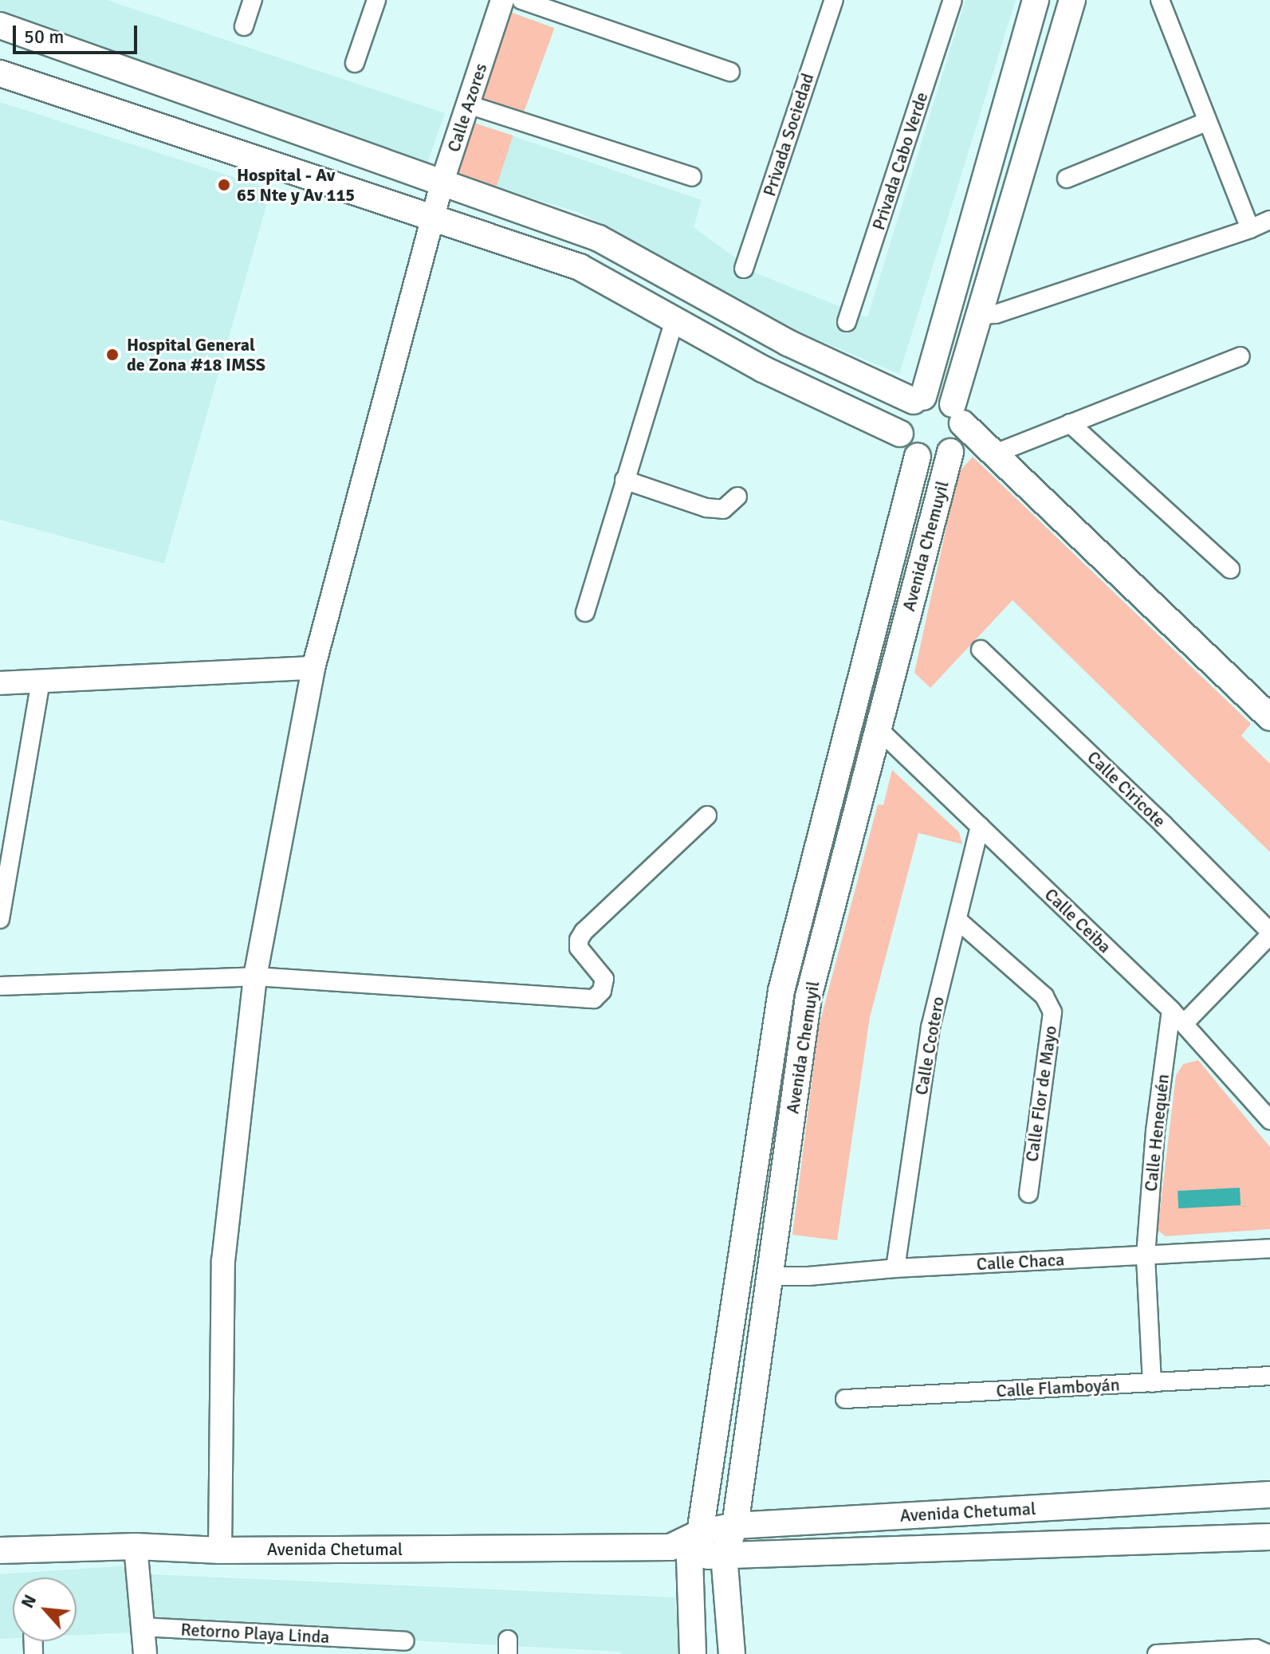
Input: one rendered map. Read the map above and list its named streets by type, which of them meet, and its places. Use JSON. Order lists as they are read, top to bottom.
{
  "streets": {
    "main road": ["Avenida Chemuyil", "Avenida Chetumal"],
    "street": [
      "Calle Azores",
      "Privada Sociedad",
      "Privada Cabo Verde",
      "Calle Ciricote",
      "Calle Ceiba",
      "Calle Ccotero",
      "Calle Flor de Mayo",
      "Calle Henequén",
      "Calle Chaca",
      "Calle Flamboyán",
      "Retorno Playa Linda"
    ]
  },
  "crossings": [
    ["Calle Azores", "Avenida Chetumal"],
    ["Avenida Chemuyil", "Calle Ceiba"],
    ["Avenida Chemuyil", "Calle Chaca"],
    ["Avenida Chemuyil", "Avenida Chetumal"],
    ["Calle Ciricote", "Calle Ceiba"],
    ["Calle Ceiba", "Calle Ccotero"],
    ["Calle Ceiba", "Calle Henequén"],
    ["Calle Ccotero", "Calle Flor de Mayo"],
    ["Calle Ccotero", "Calle Chaca"],
    ["Calle Henequén", "Calle Chaca"],
    ["Calle Henequén", "Calle Flamboyán"]
  ],
  "places": ["Hospital - Av 65 Nte y Av 115", "Hospital General de Zona #18 IMSS"],
  "scale_bar": "50 m",
  "north": "top left"
}
